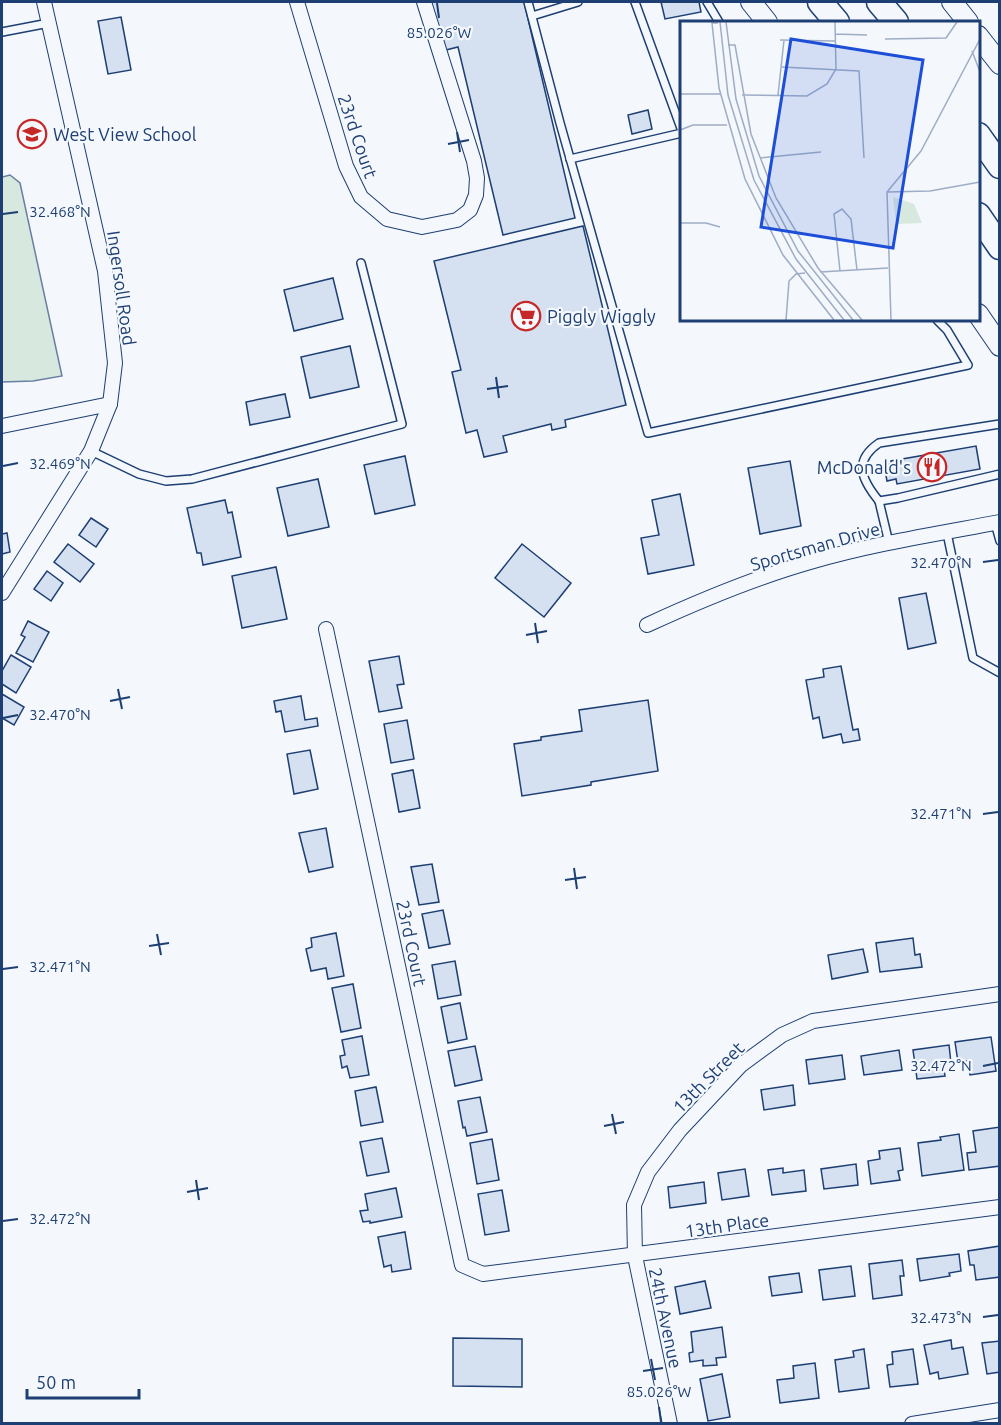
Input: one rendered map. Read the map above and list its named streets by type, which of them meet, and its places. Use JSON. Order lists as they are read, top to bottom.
{
  "streets": {
    "street": [
      "23rd Court",
      "Ingersoll Road",
      "Sportsman Drive",
      "13th Street",
      "13th Place",
      "24th Avenue"
    ]
  },
  "crossings": [
    ["23rd Court", "13th Place"],
    ["13th Street", "13th Place"],
    ["13th Street", "24th Avenue"],
    ["13th Place", "24th Avenue"]
  ],
  "places": {
    "school or university": ["West View School"],
    "supermarket": ["Piggly Wiggly"],
    "restaurant": ["McDonald's"]
  },
  "scale_bar": "50 m",
  "coordinates": [
    "85.026°W",
    "32.468°N",
    "32.469°N",
    "32.470°N",
    "32.471°N",
    "32.472°N",
    "32.473°N"
  ]
}
